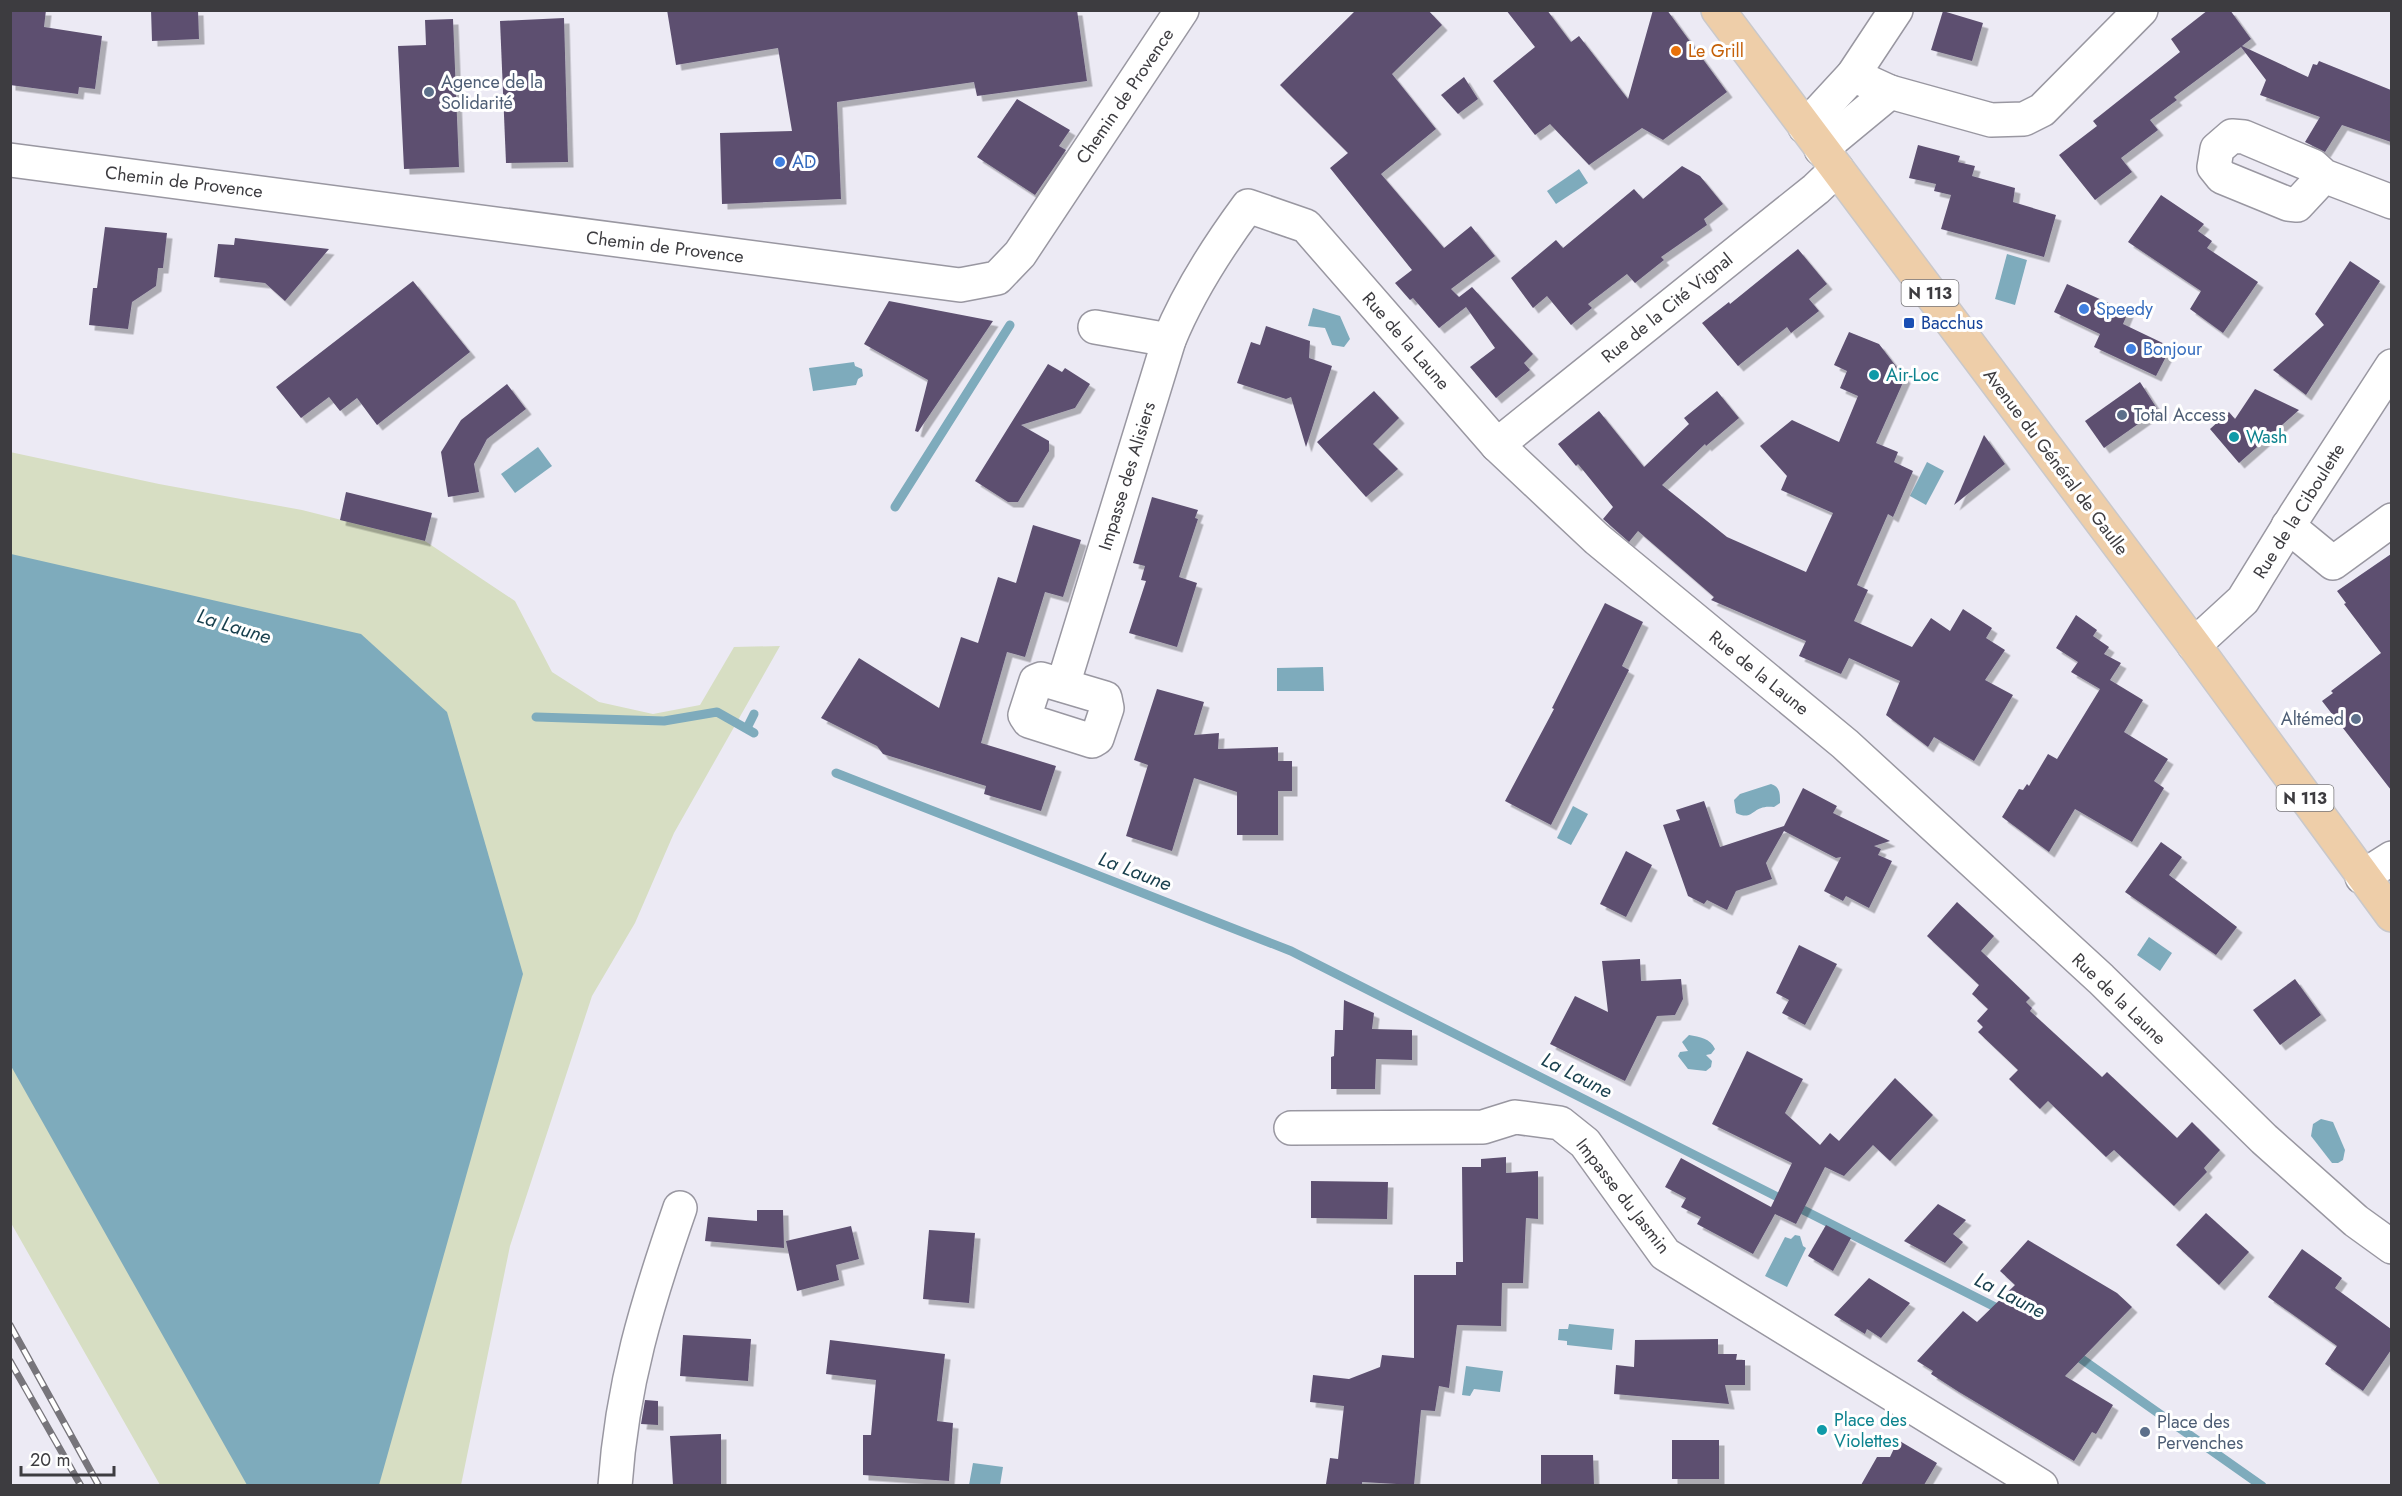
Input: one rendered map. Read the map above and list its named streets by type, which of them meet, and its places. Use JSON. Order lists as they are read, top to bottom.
{
  "streets": {
    "main road": ["N 113", "Avenue du Général de Gaulle"],
    "street": [
      "Chemin de Provence",
      "Rue de la Cité Vignal",
      "Rue de la Laune",
      "Impasse des Alisiers",
      "Rue de la Ciboulette",
      "Impasse du Jasmin"
    ]
  },
  "crossings": [
    ["Rue de la Cité Vignal", "Rue de la Laune"],
    ["Rue de la Cité Vignal", "Avenue du Général de Gaulle"],
    ["Rue de la Laune", "Impasse des Alisiers"],
    ["Avenue du Général de Gaulle", "Rue de la Ciboulette"]
  ],
  "water": ["La Laune"],
  "places": {
    "other": [
      "Le Grill",
      "Agence de la Solidarité",
      "AD",
      "Speedy",
      "Bonjour",
      "Air-Loc",
      "Total Access",
      "Wash",
      "Altémed",
      "Place des Violettes",
      "Place des Pervenches"
    ],
    "transit": ["Bacchus"]
  },
  "scale_bar": "20 m"
}
